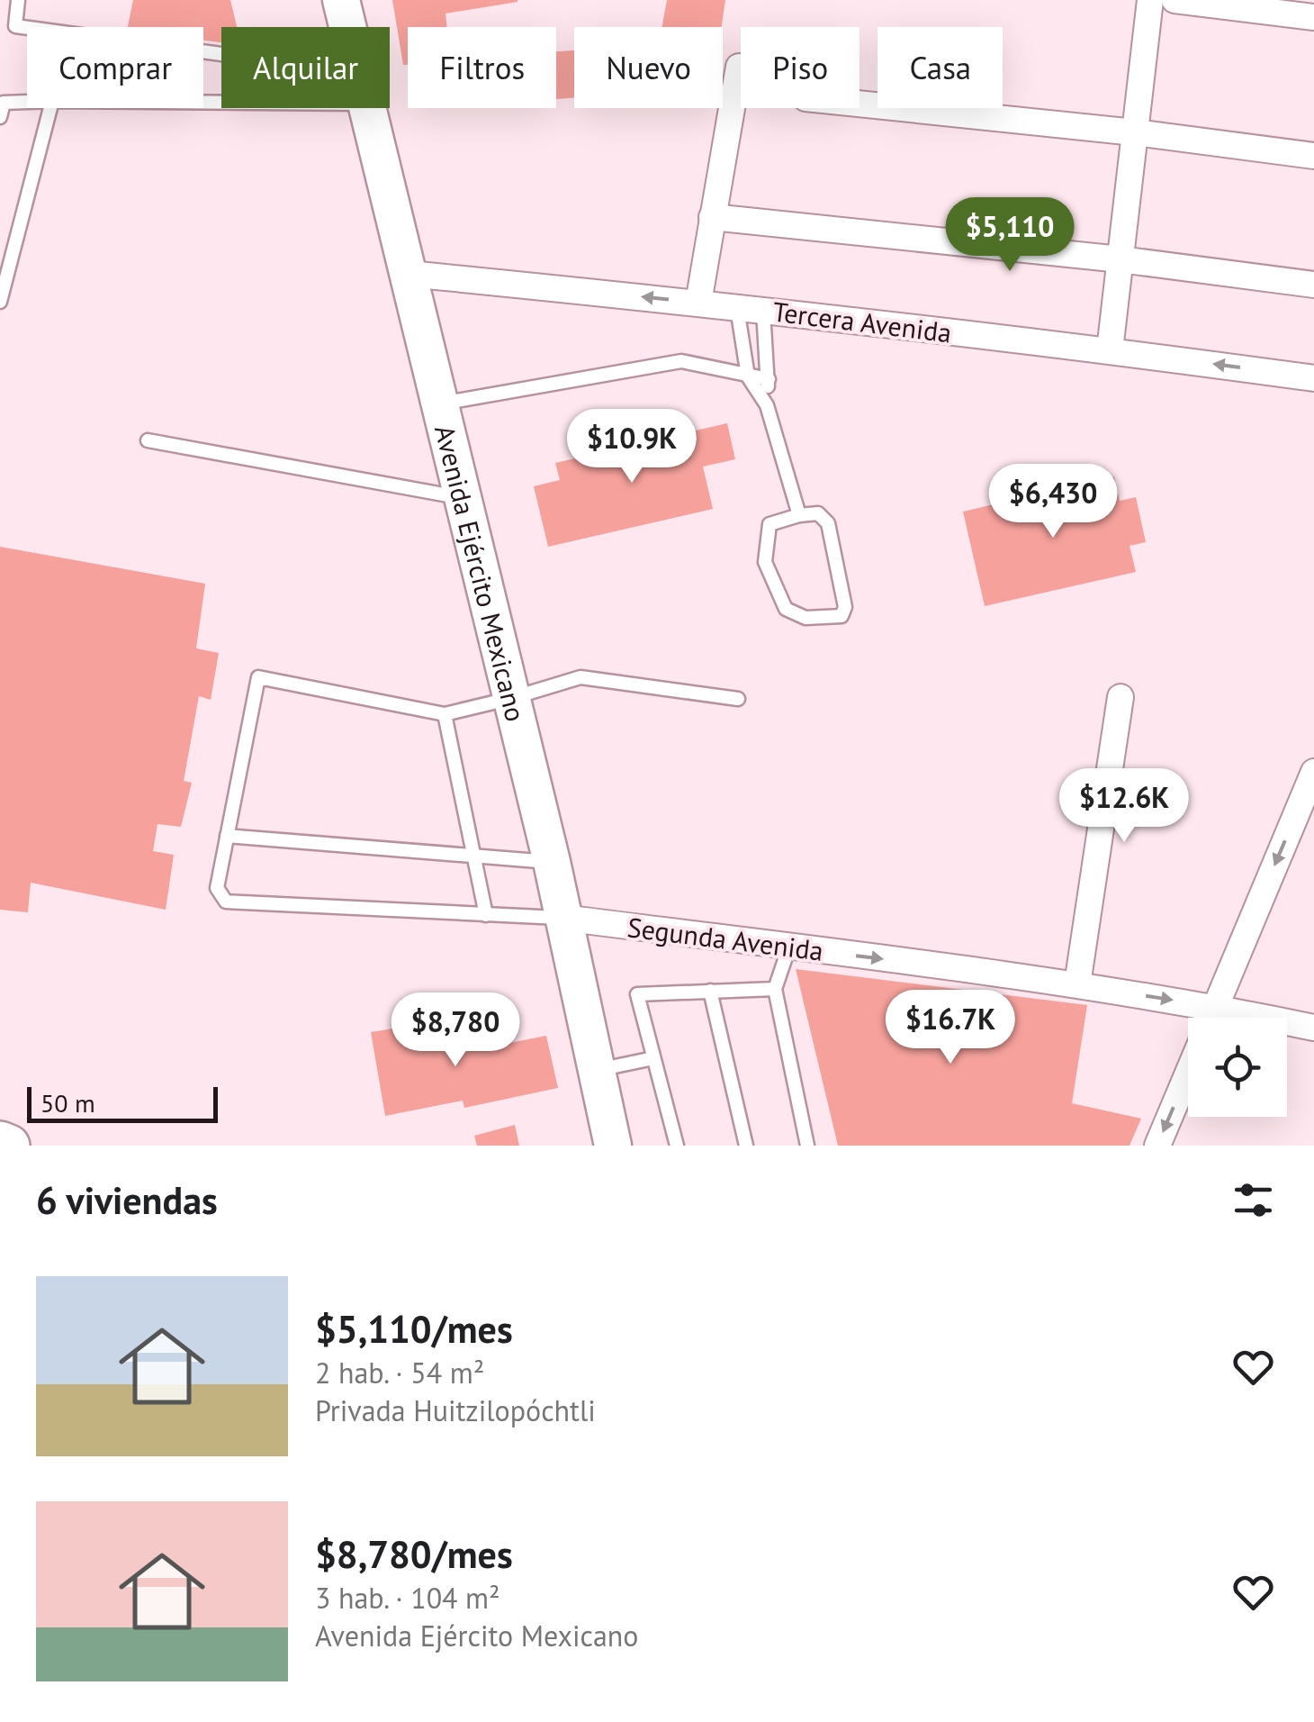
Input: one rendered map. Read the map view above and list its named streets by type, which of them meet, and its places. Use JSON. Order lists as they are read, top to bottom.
{
  "streets": {
    "main road": ["Avenida Ejército Mexicano"],
    "street": ["Tercera Avenida", "Segunda Avenida"]
  },
  "crossings": [
    ["Tercera Avenida", "Avenida Ejército Mexicano"],
    ["Avenida Ejército Mexicano", "Segunda Avenida"]
  ],
  "one_way": ["Segunda Avenida"],
  "scale_bar": "50 m",
  "page": {
    "chip": [
      "Comprar",
      "Alquilar",
      "Filtros",
      "Nuevo",
      "Piso",
      "Casa"
    ],
    "price": [
      "$5,110",
      "$10.9K",
      "$6,430",
      "$12.6K",
      "$16.7K",
      "$8,780"
    ],
    "scale": "50 m",
    "heading": "6 viviendas",
    "list": [
      {
        "name": "$5,110/mes",
        "note": "2 hab. · 54 m² · Privada Huitzilopóchtli"
      },
      {
        "name": "$8,780/mes",
        "note": "3 hab. · 104 m² · Avenida Ejército Mexicano"
      }
    ]
  }
}
